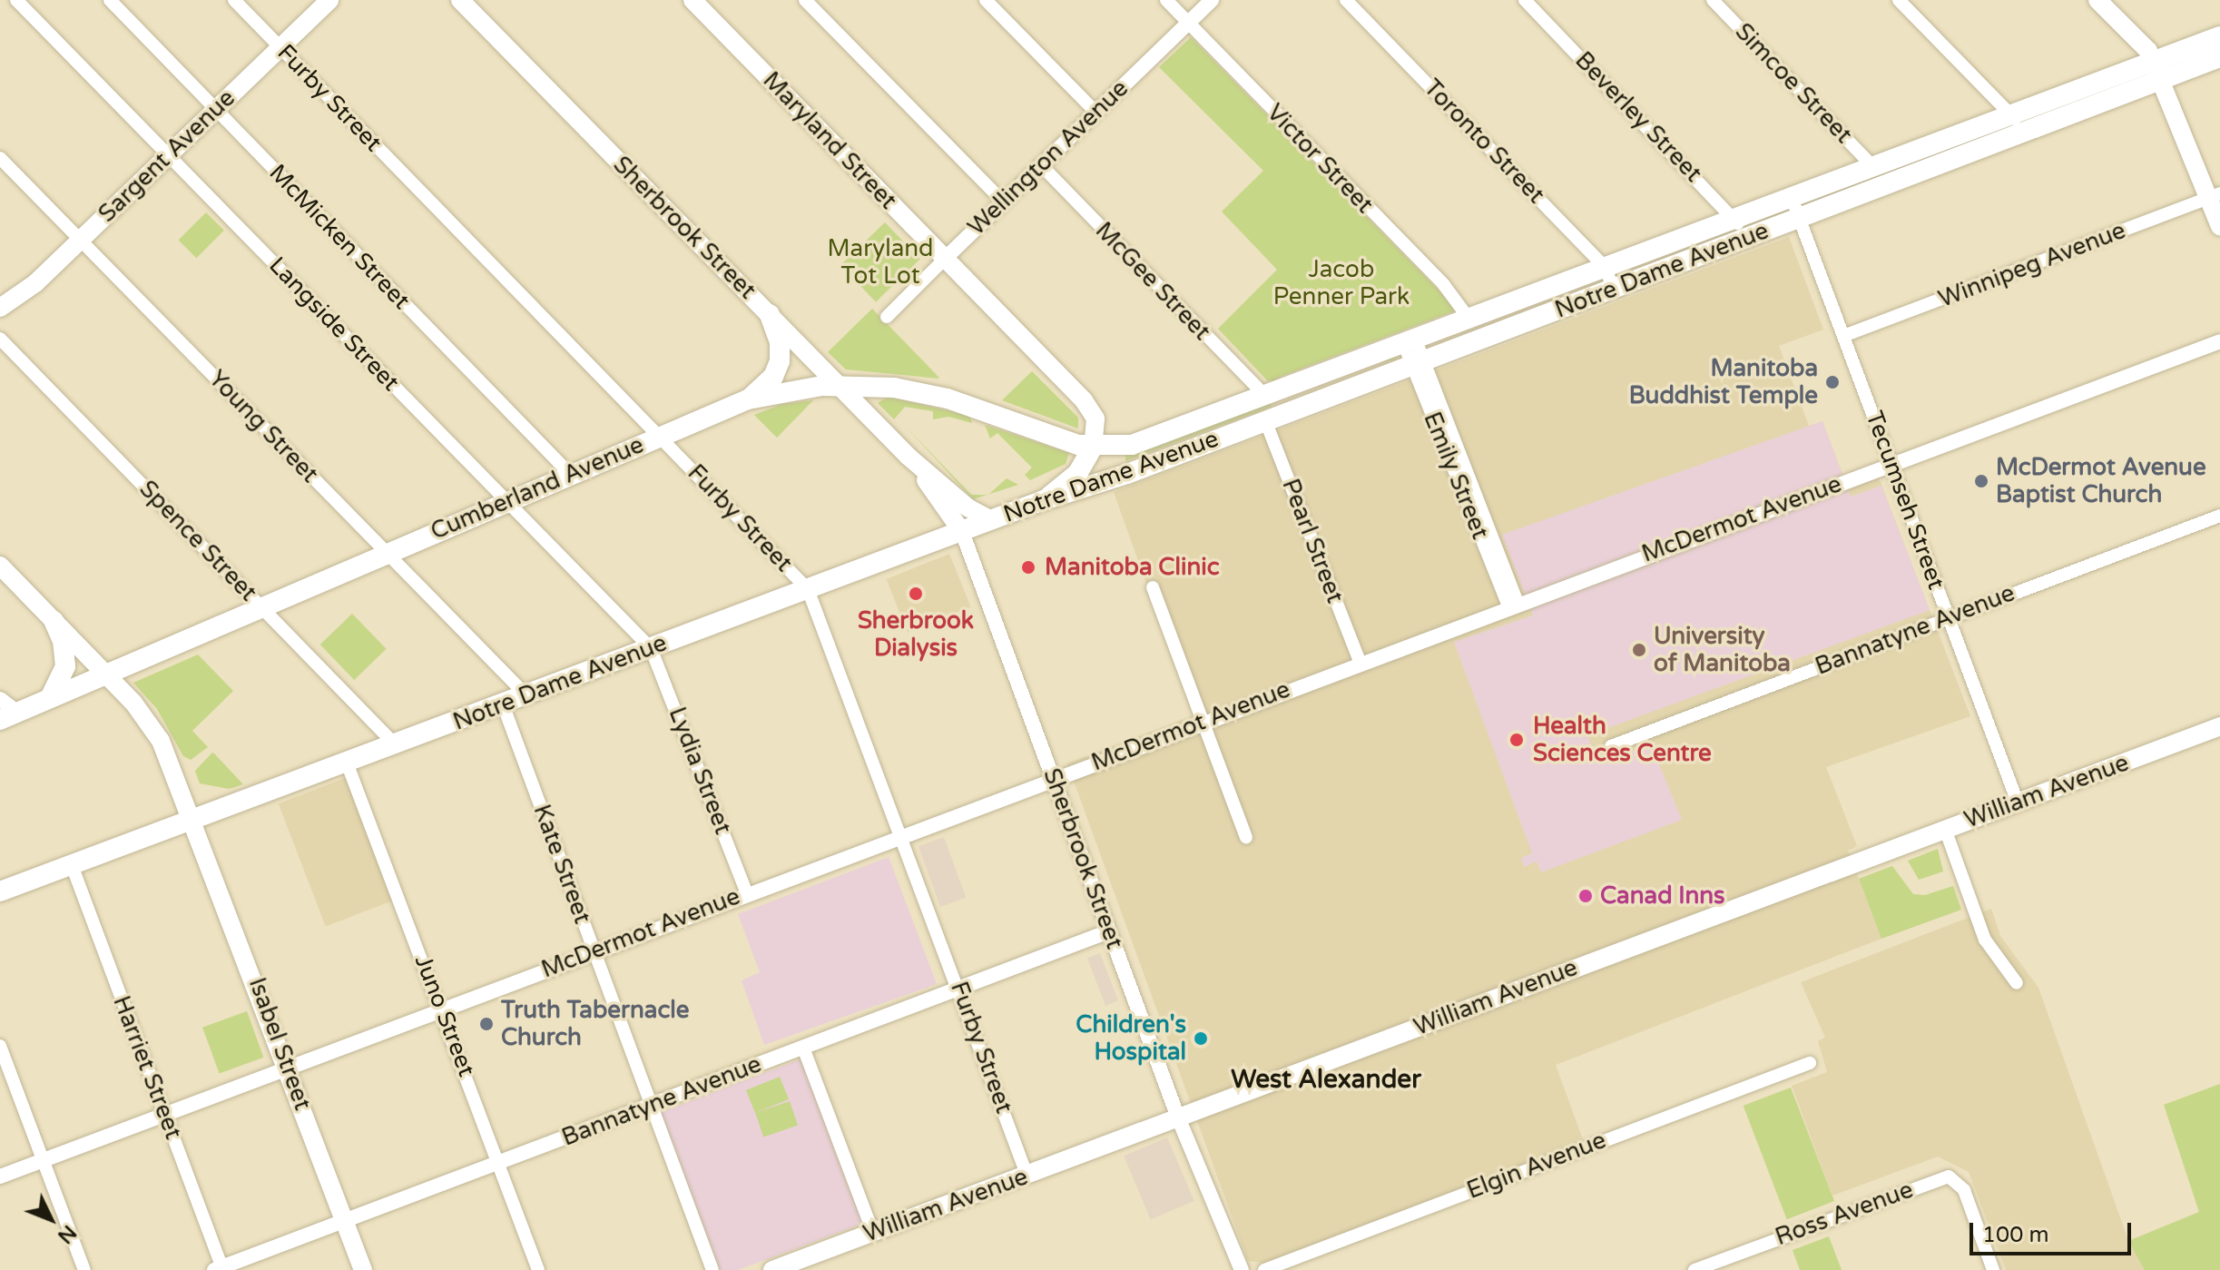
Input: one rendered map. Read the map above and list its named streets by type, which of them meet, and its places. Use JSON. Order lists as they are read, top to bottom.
{
  "streets": {
    "main road": [
      "Maryland Street",
      "Sargent Avenue",
      "Sherbrook Street",
      "Notre Dame Avenue",
      "Cumberland Avenue",
      "William Avenue",
      "Isabel Street"
    ],
    "street": [
      "Simcoe Street",
      "Furby Street",
      "Beverley Street",
      "Toronto Street",
      "Wellington Avenue",
      "Victor Street",
      "McMicken Street",
      "Winnipeg Avenue",
      "McGee Street",
      "Langside Street",
      "Young Street",
      "Emily Street",
      "Tecumseh Street",
      "McDermot Avenue",
      "Spence Street",
      "Pearl Street",
      "Bannatyne Avenue",
      "Lydia Street",
      "Kate Street",
      "Juno Street",
      "Harriet Street",
      "Elgin Avenue",
      "Ross Avenue"
    ]
  },
  "crossings": [
    ["Simcoe Street", "Notre Dame Avenue"],
    ["Furby Street", "Sargent Avenue"],
    ["Furby Street", "Notre Dame Avenue"],
    ["Furby Street", "Cumberland Avenue"],
    ["Furby Street", "McDermot Avenue"],
    ["Furby Street", "Bannatyne Avenue"],
    ["Furby Street", "William Avenue"],
    ["Beverley Street", "Notre Dame Avenue"],
    ["Maryland Street", "Wellington Avenue"],
    ["Maryland Street", "Notre Dame Avenue"],
    ["Maryland Street", "Cumberland Avenue"],
    ["Toronto Street", "Notre Dame Avenue"],
    ["Sargent Avenue", "McMicken Street"],
    ["Sargent Avenue", "Langside Street"],
    ["Sargent Avenue", "Young Street"],
    ["Wellington Avenue", "Victor Street"],
    ["Wellington Avenue", "McGee Street"],
    ["Victor Street", "Notre Dame Avenue"],
    ["Sherbrook Street", "Notre Dame Avenue"],
    ["Sherbrook Street", "Cumberland Avenue"],
    ["Sherbrook Street", "McDermot Avenue"],
    ["Sherbrook Street", "Bannatyne Avenue"],
    ["Sherbrook Street", "William Avenue"],
    ["McMicken Street", "Cumberland Avenue"],
    ["Winnipeg Avenue", "Tecumseh Street"],
    ["Notre Dame Avenue", "McGee Street"],
    ["Notre Dame Avenue", "Langside Street"],
    ["Notre Dame Avenue", "Young Street"],
    ["Notre Dame Avenue", "Emily Street"],
    ["Notre Dame Avenue", "Cumberland Avenue"],
    ["Notre Dame Avenue", "Tecumseh Street"],
    ["Notre Dame Avenue", "Spence Street"],
    ["Notre Dame Avenue", "Pearl Street"],
    ["Notre Dame Avenue", "Lydia Street"],
    ["Notre Dame Avenue", "Kate Street"],
    ["Notre Dame Avenue", "Juno Street"],
    ["Notre Dame Avenue", "Isabel Street"],
    ["Notre Dame Avenue", "Harriet Street"],
    ["Langside Street", "Cumberland Avenue"],
    ["Langside Street", "Lydia Street"],
    ["Young Street", "Cumberland Avenue"],
    ["Emily Street", "McDermot Avenue"],
    ["Cumberland Avenue", "Spence Street"],
    ["Cumberland Avenue", "Isabel Street"],
    ["Tecumseh Street", "McDermot Avenue"],
    ["Tecumseh Street", "Bannatyne Avenue"],
    ["Tecumseh Street", "William Avenue"],
    ["McDermot Avenue", "Pearl Street"],
    ["McDermot Avenue", "Lydia Street"],
    ["McDermot Avenue", "Kate Street"],
    ["McDermot Avenue", "Juno Street"],
    ["McDermot Avenue", "Isabel Street"],
    ["McDermot Avenue", "Harriet Street"],
    ["Bannatyne Avenue", "Kate Street"],
    ["Bannatyne Avenue", "Juno Street"],
    ["Bannatyne Avenue", "Isabel Street"],
    ["Bannatyne Avenue", "Harriet Street"]
  ],
  "districts": ["West Alexander"],
  "parks": ["Maryland Tot Lot", "Jacob Penner Park"],
  "places": [
    "Manitoba Buddhist Temple",
    "McDermot Avenue Baptist Church",
    "Manitoba Clinic",
    "Sherbrook Dialysis",
    "University of Manitoba",
    "Health Sciences Centre",
    "Canad Inns",
    "Truth Tabernacle Church",
    "Children's Hospital"
  ],
  "scale_bar": "100 m",
  "north": "bottom right"
}
